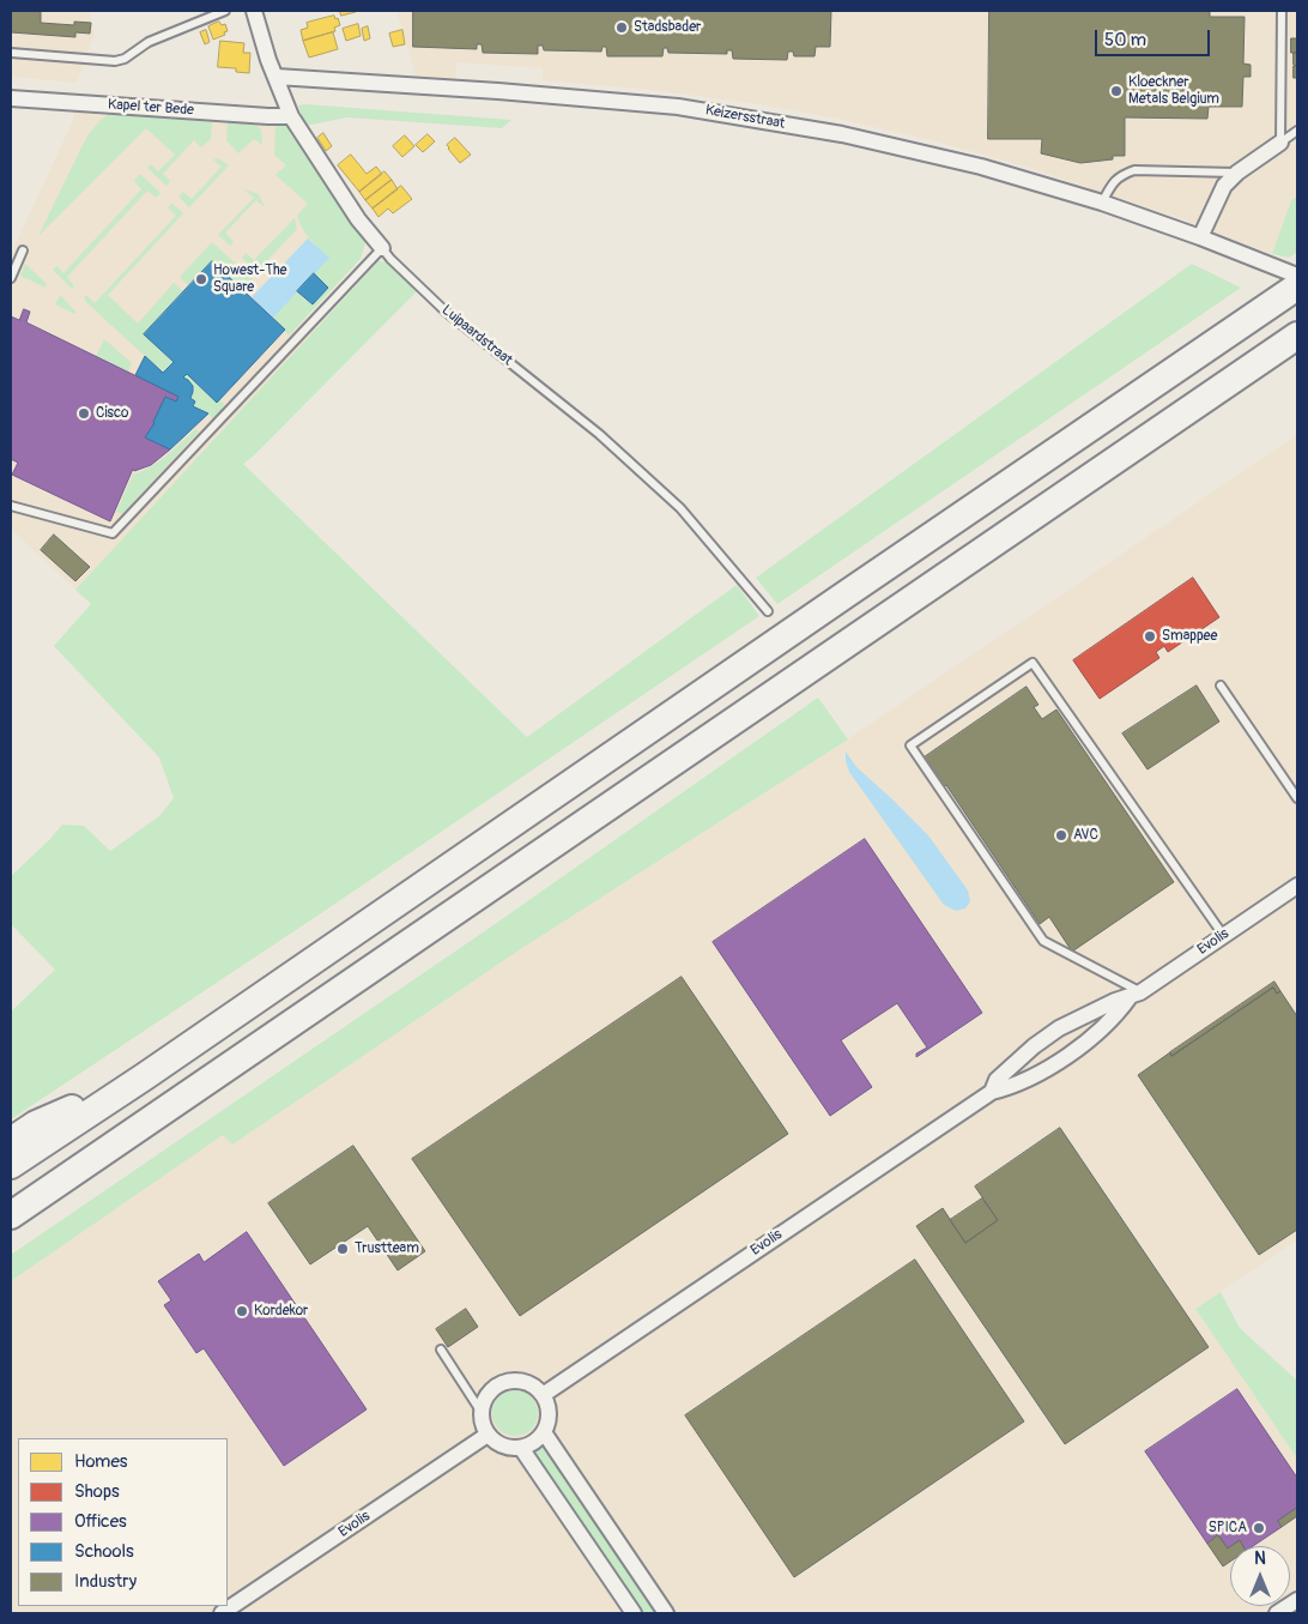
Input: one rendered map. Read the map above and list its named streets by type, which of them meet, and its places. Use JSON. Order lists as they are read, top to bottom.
{
  "streets": {
    "street": [
      "Kapel ter Bede",
      "Keizersstraat",
      "Luipaardstraat",
      "Evolis"
    ]
  },
  "crossings": [
    ["Kapel ter Bede", "Luipaardstraat"],
    ["Keizersstraat", "Luipaardstraat"]
  ],
  "places": [
    "Stadsbader",
    "Kloeckner Metals Belgium",
    "Howest-The Square",
    "Cisco",
    "Smappee",
    "AVC",
    "Trustteam",
    "Kordekor",
    "SPICA"
  ],
  "legend": [
    "Homes",
    "Shops",
    "Offices",
    "Schools",
    "Industry"
  ],
  "scale_bar": "50 m",
  "north": "top"
}
